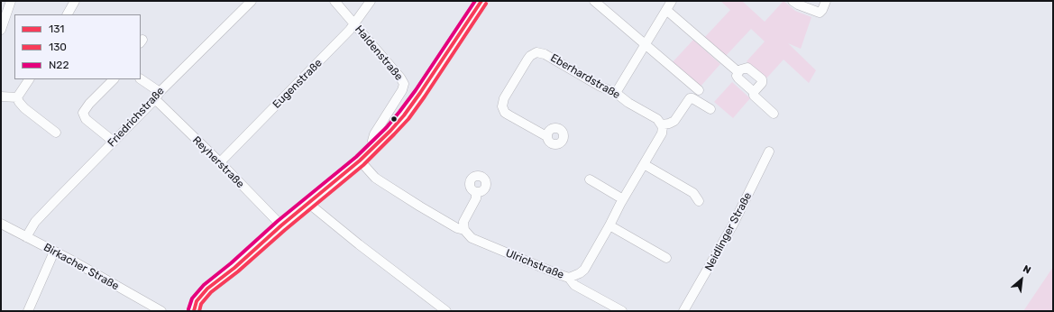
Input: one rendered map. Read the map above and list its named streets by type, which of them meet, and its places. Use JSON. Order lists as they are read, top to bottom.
{
  "streets": {
    "street": [
      "Haldenstraße",
      "Eberhardstraße",
      "Eugenstraße",
      "Friedrichstraße",
      "Reyherstraße",
      "Neidlinger Straße",
      "Ulrichstraße",
      "Birkacher Straße"
    ]
  },
  "crossings": [
    ["Haldenstraße", "Eugenstraße"],
    ["Eugenstraße", "Reyherstraße"],
    ["Friedrichstraße", "Reyherstraße"],
    ["Friedrichstraße", "Birkacher Straße"]
  ],
  "lines": ["transit line 131", "transit line N22", "transit line 130"],
  "legend": ["131", "130", "N22"],
  "north": "top right"
}
